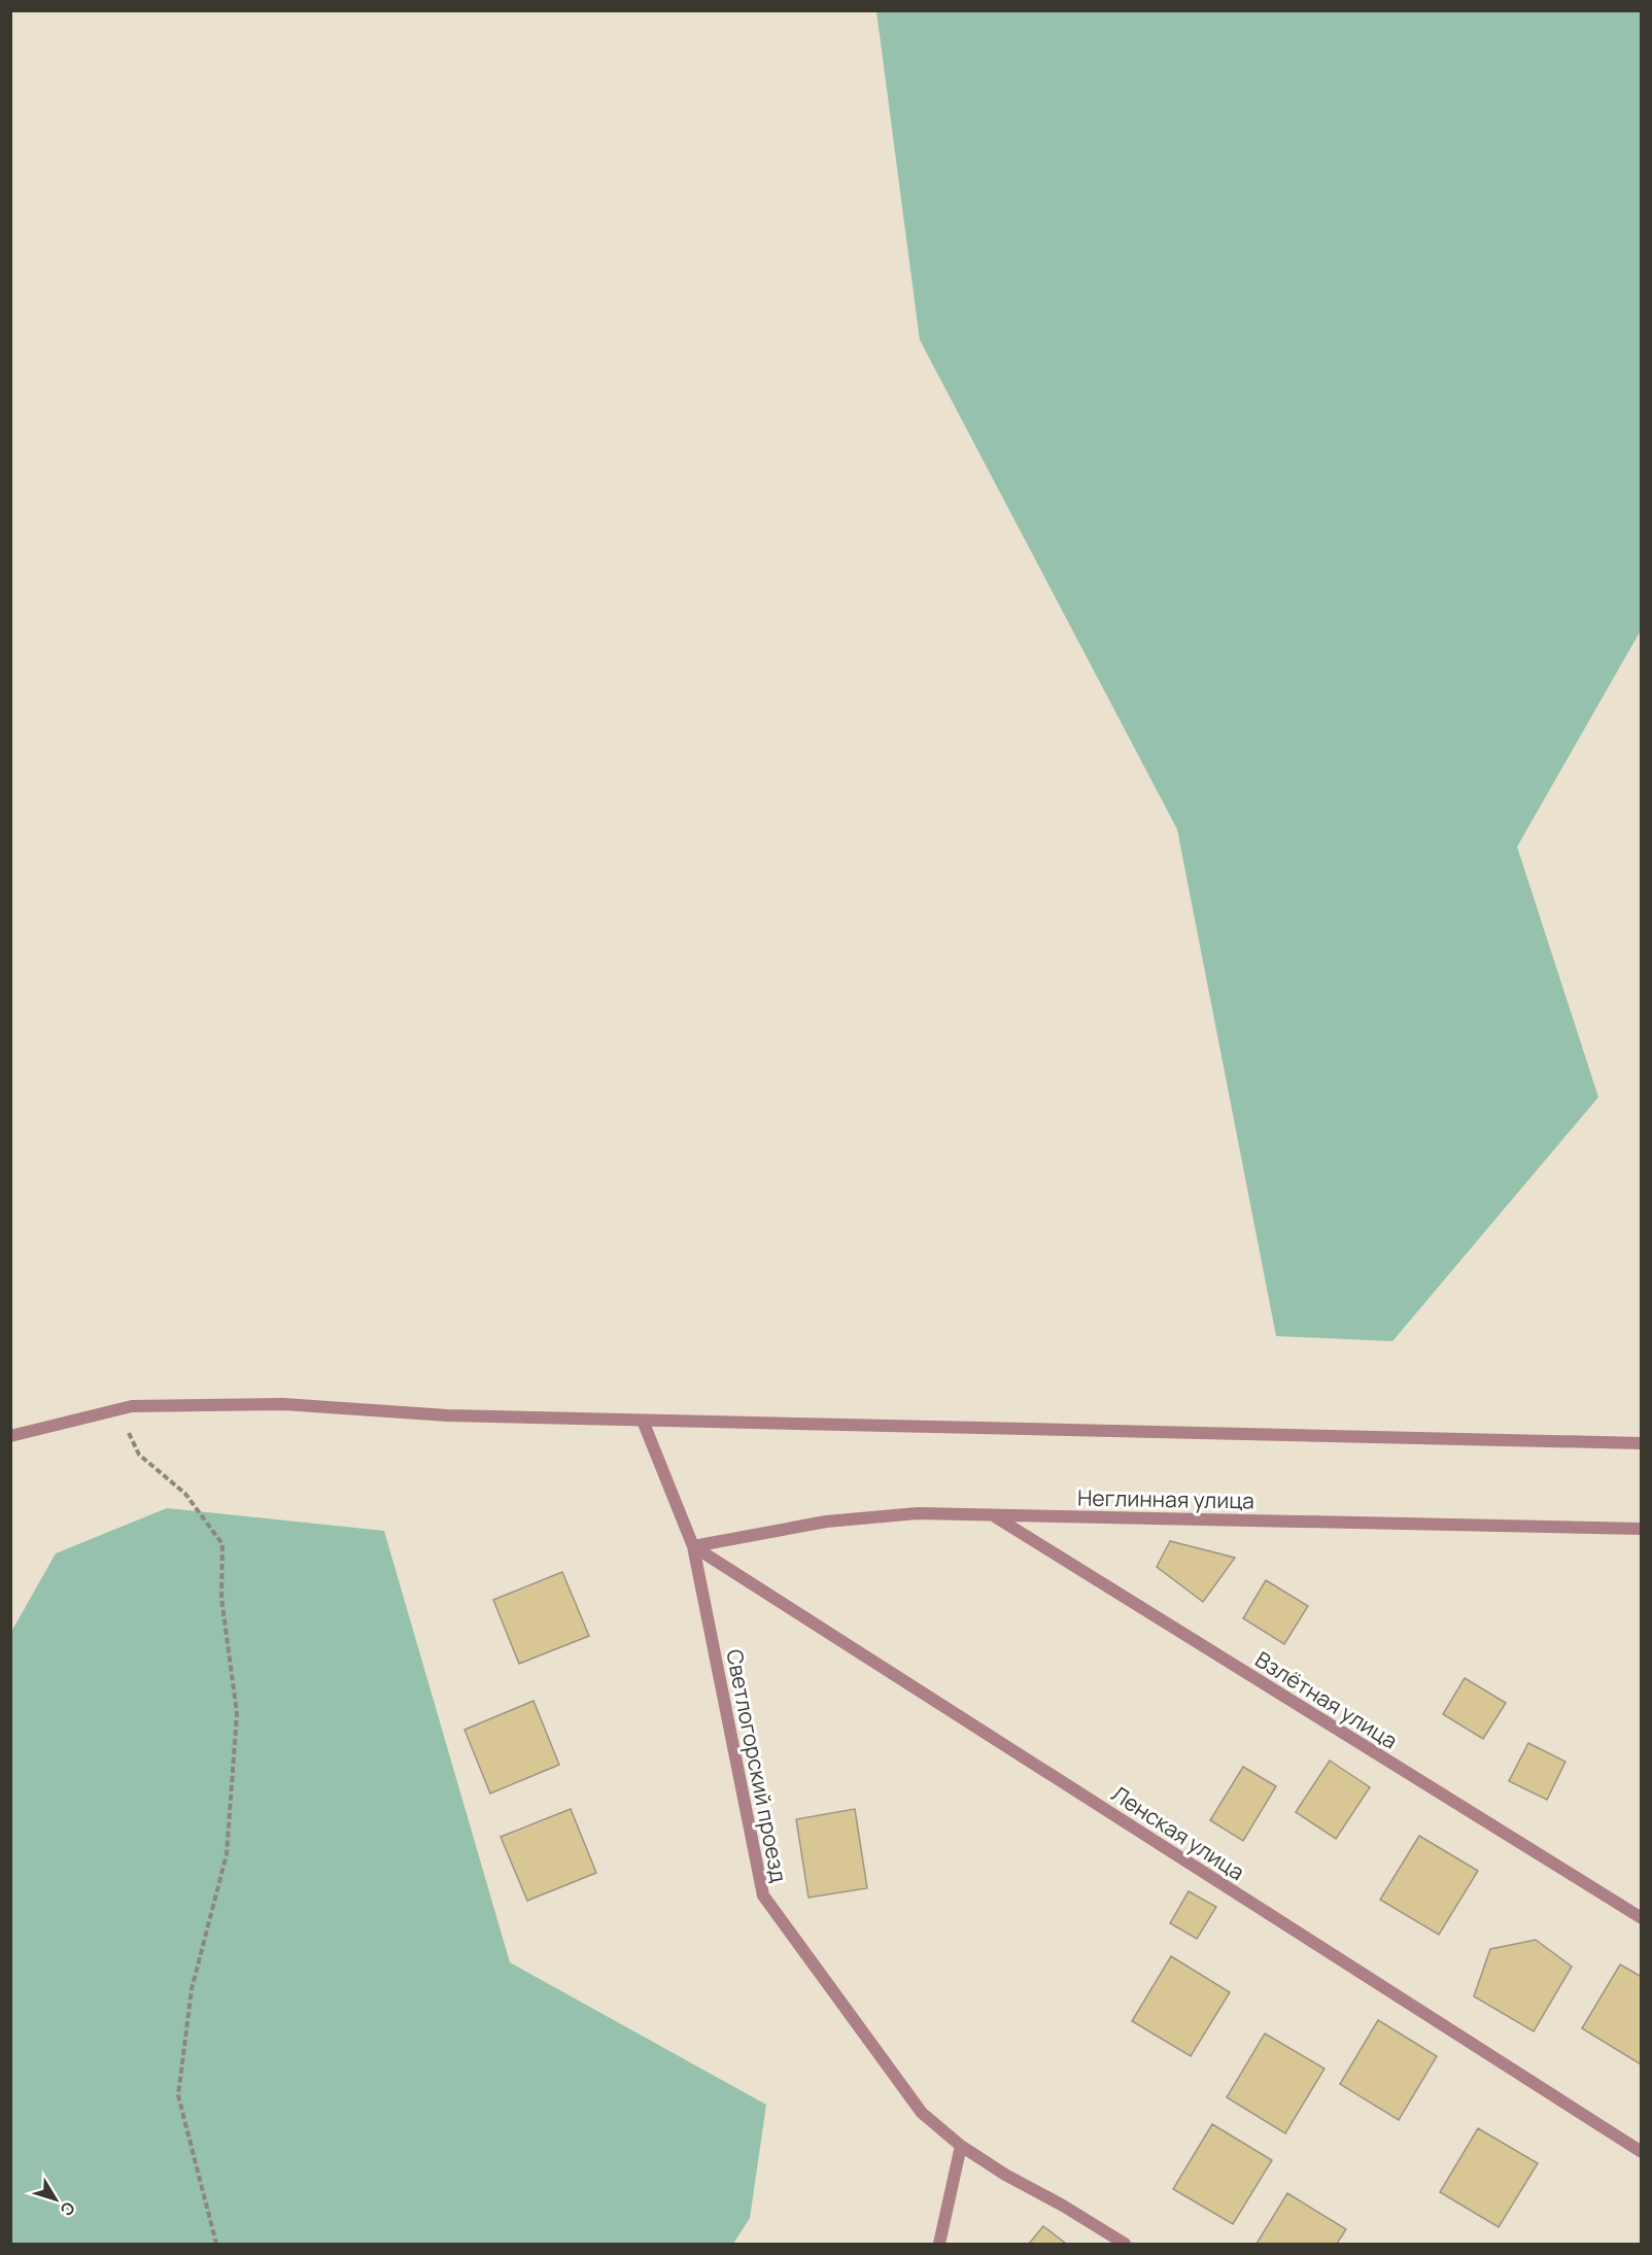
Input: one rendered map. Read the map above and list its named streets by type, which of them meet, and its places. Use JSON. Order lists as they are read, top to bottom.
{
  "streets": {
    "street": [
      "Неглинная улица",
      "Взлётная улица",
      "Светлогорский проезд",
      "Ленская улица"
    ]
  },
  "crossings": [
    ["Неглинная улица", "Взлётная улица"],
    ["Неглинная улица", "Светлогорский проезд"],
    ["Неглинная улица", "Ленская улица"],
    ["Светлогорский проезд", "Ленская улица"]
  ],
  "north": "bottom right"
}
